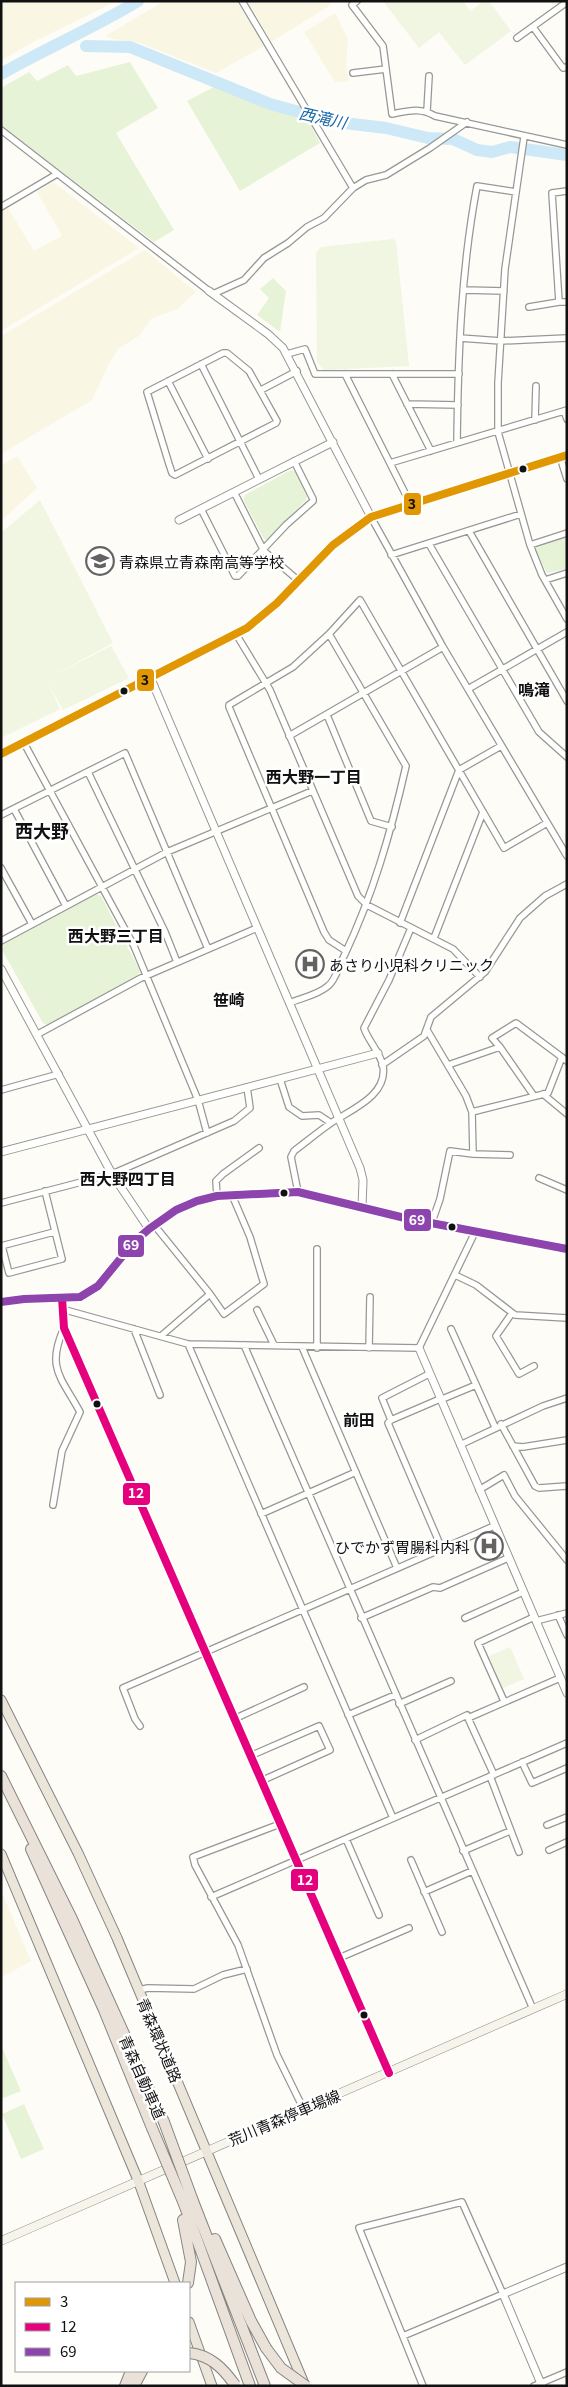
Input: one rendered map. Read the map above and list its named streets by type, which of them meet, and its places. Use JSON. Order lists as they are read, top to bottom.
{
  "streets": {
    "highway": ["青森環状道路", "青森自動車道"],
    "main road": ["荒川青森停車場線"]
  },
  "crossings": [
    ["青森環状道路", "荒川青森停車場線"]
  ],
  "districts": [
    "鳴滝",
    "西大野一丁目",
    "西大野",
    "西大野三丁目",
    "笹崎",
    "西大野四丁目",
    "前田"
  ],
  "water": ["西滝川"],
  "places": {
    "school or university": ["青森県立青森南高等学校"],
    "hospital": ["あさり小児科クリニック", "ひでかず胃腸科内科"]
  },
  "lines": ["transit line 3", "transit line 69", "transit line 12"],
  "legend": ["3", "12", "69"]
}
